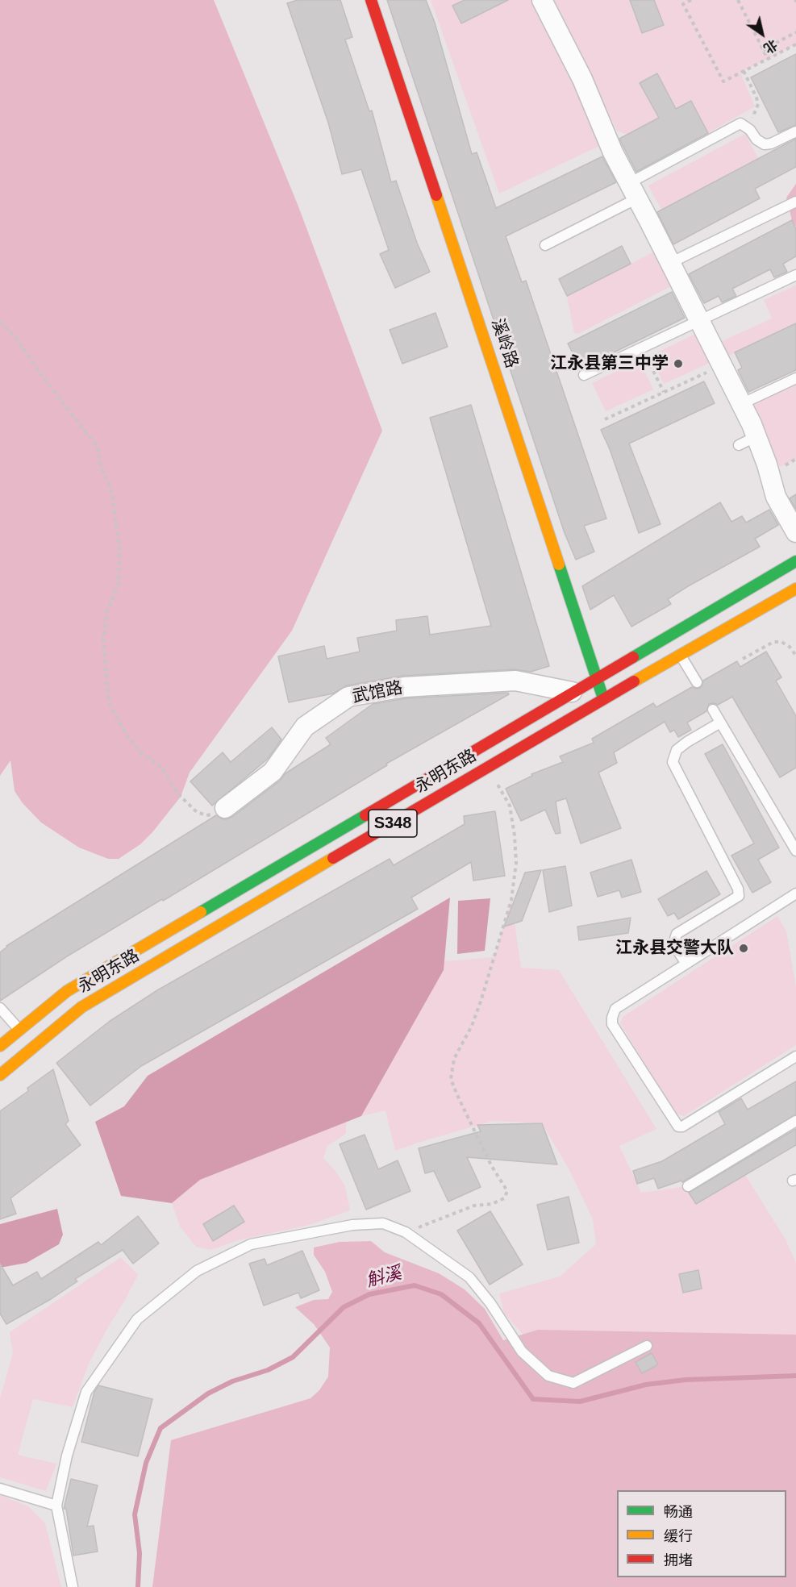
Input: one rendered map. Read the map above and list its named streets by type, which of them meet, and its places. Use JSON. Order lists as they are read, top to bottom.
{
  "streets": {
    "main road": ["溪岭路", "永明东路", "S348"],
    "street": ["武馆路"]
  },
  "crossings": [
    ["溪岭路", "永明东路"],
    ["武馆路", "永明东路"]
  ],
  "water": ["斛溪"],
  "places": ["江永县第三中学", "江永县交警大队"],
  "legend": ["畅通", "缓行", "拥堵"],
  "north": "bottom right"
}
